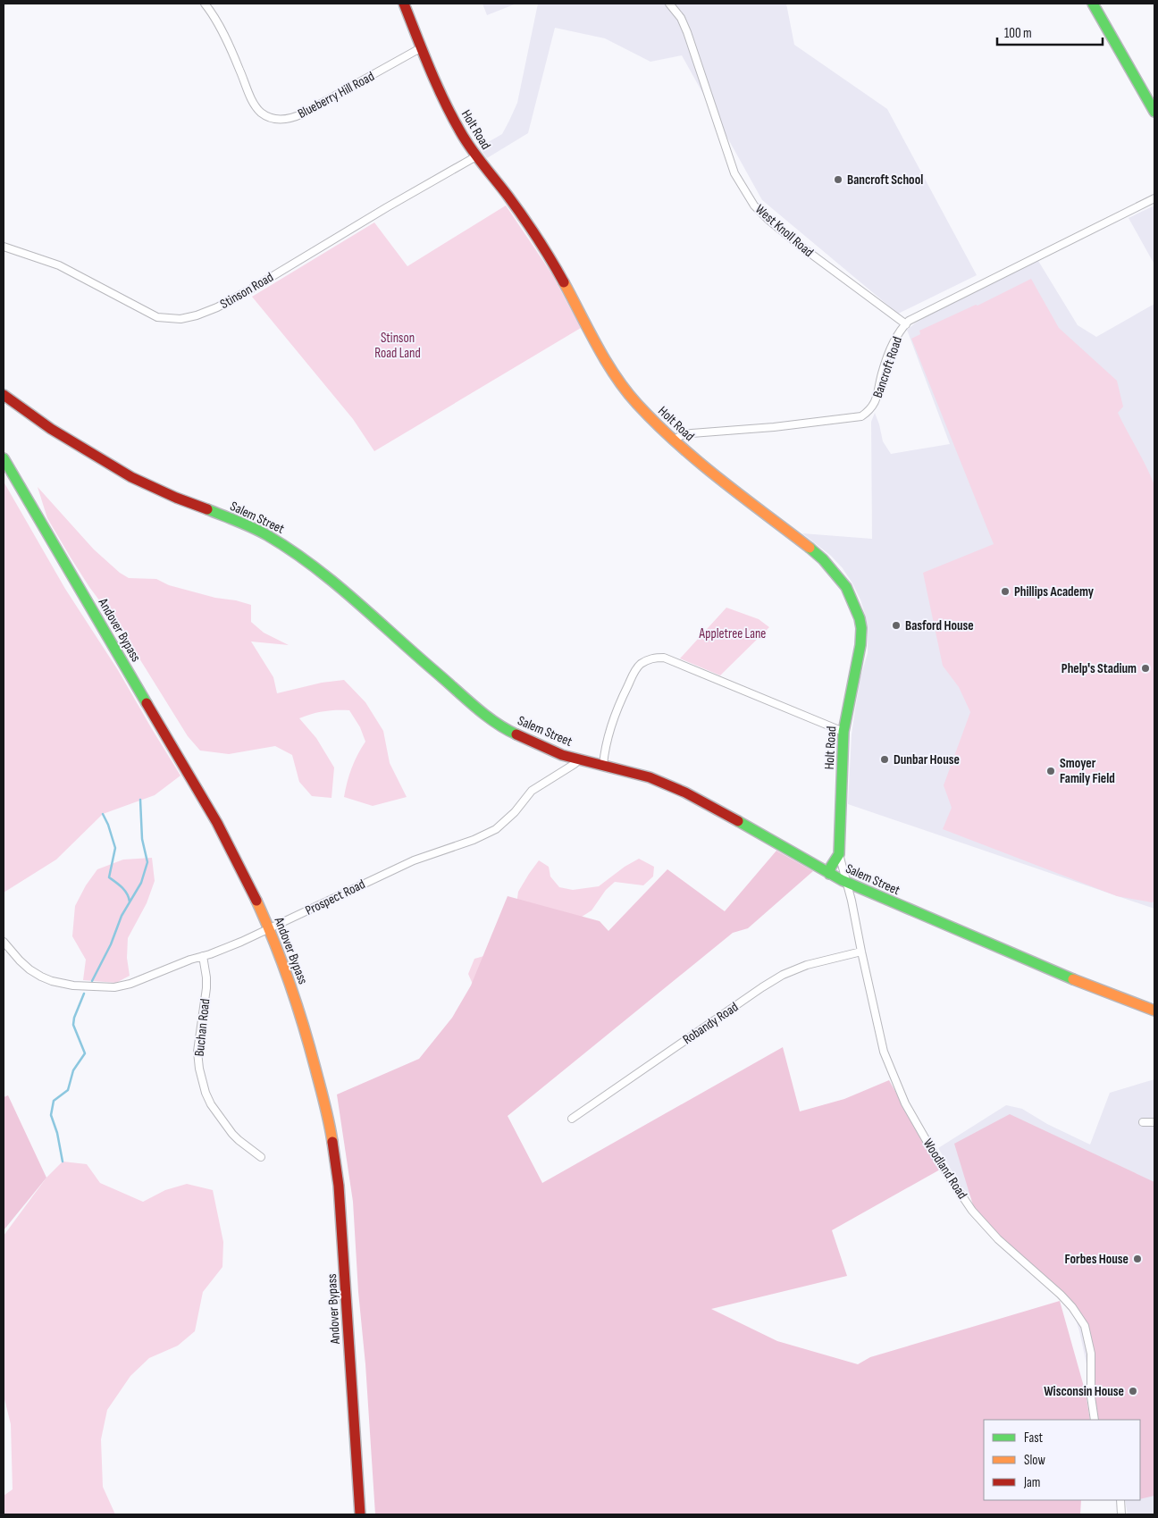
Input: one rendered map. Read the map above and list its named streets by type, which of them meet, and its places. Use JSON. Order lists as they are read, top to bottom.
{
  "streets": {
    "street": [
      "Blueberry Hill Road",
      "Holt Road",
      "West Knoll Road",
      "Stinson Road",
      "Bancroft Road",
      "Salem Street",
      "Andover Bypass",
      "Prospect Road",
      "Robandy Road",
      "Buchan Road",
      "Woodland Road"
    ]
  },
  "crossings": [
    ["Blueberry Hill Road", "Holt Road"],
    ["Holt Road", "Stinson Road"],
    ["Holt Road", "Bancroft Road"],
    ["Holt Road", "Salem Street"],
    ["Holt Road", "Woodland Road"],
    ["West Knoll Road", "Bancroft Road"],
    ["Salem Street", "Prospect Road"],
    ["Salem Street", "Woodland Road"],
    ["Andover Bypass", "Prospect Road"],
    ["Prospect Road", "Buchan Road"],
    ["Robandy Road", "Woodland Road"]
  ],
  "parks": ["Stinson Road Land", "Appletree Lane"],
  "places": [
    "Bancroft School",
    "Phillips Academy",
    "Basford House",
    "Phelp's Stadium",
    "Dunbar House",
    "Smoyer Family Field",
    "Forbes House",
    "Wisconsin House"
  ],
  "legend": ["Fast", "Slow", "Jam"],
  "scale_bar": "100 m"
}
